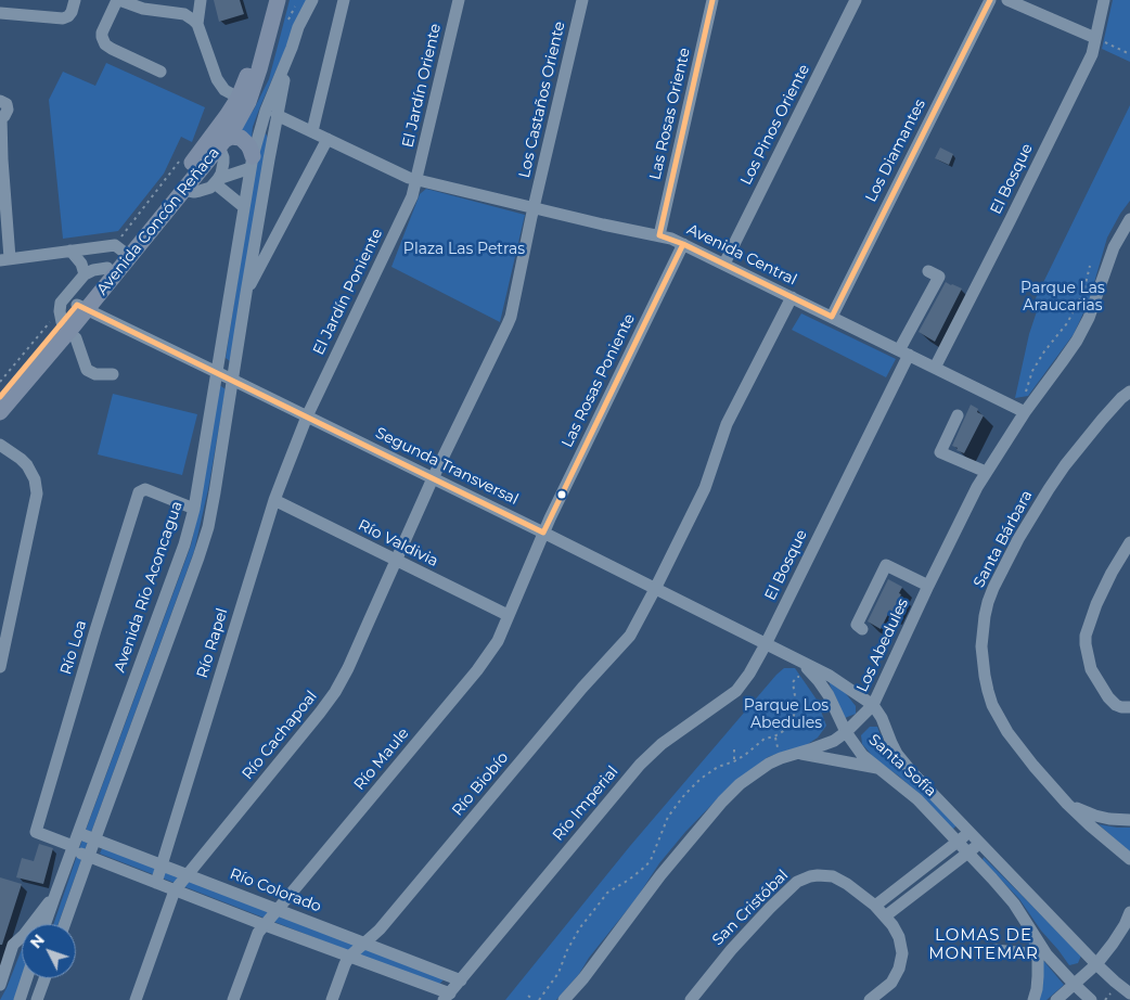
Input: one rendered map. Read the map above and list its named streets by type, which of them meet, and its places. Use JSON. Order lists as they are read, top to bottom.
{
  "streets": {
    "main road": ["Avenida Concón Reñaca"],
    "street": [
      "El Jardín Oriente",
      "Los Castaños Oriente",
      "Las Rosas Oriente",
      "Los Pinos Oriente",
      "Los Diamantes",
      "El Bosque",
      "Avenida Central",
      "El Jardín Poniente",
      "Las Rosas Poniente",
      "Segunda Transversal",
      "Santa Bárbara",
      "Río Valdivia",
      "Avenida Río Aconcagua",
      "Río Rapel",
      "Los Abedules",
      "Río Loa",
      "Río Cachapoal",
      "Río Maule",
      "Santa Sofía",
      "Río Biobío",
      "Río Imperial",
      "Río Colorado",
      "San Cristóbal"
    ]
  },
  "crossings": [
    ["El Jardín Oriente", "Avenida Central"],
    ["El Jardín Oriente", "El Jardín Poniente"],
    ["Los Castaños Oriente", "Avenida Central"],
    ["Los Castaños Oriente", "Segunda Transversal"],
    ["Los Castaños Oriente", "Río Cachapoal"],
    ["Las Rosas Oriente", "Avenida Central"],
    ["Los Pinos Oriente", "Avenida Central"],
    ["Los Diamantes", "Avenida Central"],
    ["El Bosque", "Avenida Central"],
    ["El Bosque", "Segunda Transversal"],
    ["El Bosque", "Río Imperial"],
    ["Avenida Concón Reñaca", "Segunda Transversal"],
    ["Avenida Central", "El Jardín Poniente"],
    ["Avenida Central", "Las Rosas Poniente"],
    ["Avenida Central", "Avenida Río Aconcagua"],
    ["Avenida Central", "Los Abedules"],
    ["Avenida Central", "Río Biobío"],
    ["El Jardín Poniente", "Segunda Transversal"],
    ["El Jardín Poniente", "Río Rapel"],
    ["Las Rosas Poniente", "Segunda Transversal"],
    ["Las Rosas Poniente", "Río Maule"],
    ["Segunda Transversal", "Avenida Río Aconcagua"],
    ["Segunda Transversal", "Río Rapel"],
    ["Segunda Transversal", "Río Cachapoal"],
    ["Segunda Transversal", "Río Maule"],
    ["Segunda Transversal", "Santa Sofía"],
    ["Segunda Transversal", "Río Biobío"],
    ["Segunda Transversal", "Río Imperial"],
    ["Río Valdivia", "Río Rapel"],
    ["Río Valdivia", "Río Cachapoal"],
    ["Río Valdivia", "Río Maule"],
    ["Avenida Río Aconcagua", "Río Loa"],
    ["Avenida Río Aconcagua", "Río Colorado"],
    ["Río Rapel", "Río Colorado"],
    ["Los Abedules", "Santa Sofía"],
    ["Río Cachapoal", "Río Colorado"],
    ["Río Maule", "Río Colorado"],
    ["Río Biobío", "Río Colorado"],
    ["Río Imperial", "Río Colorado"]
  ],
  "districts": ["LOMAS DE MONTEMAR"],
  "parks": ["Plaza Las Petras", "Parque Las Araucarias", "Parque Los Abedules"],
  "north": "top left"
}
